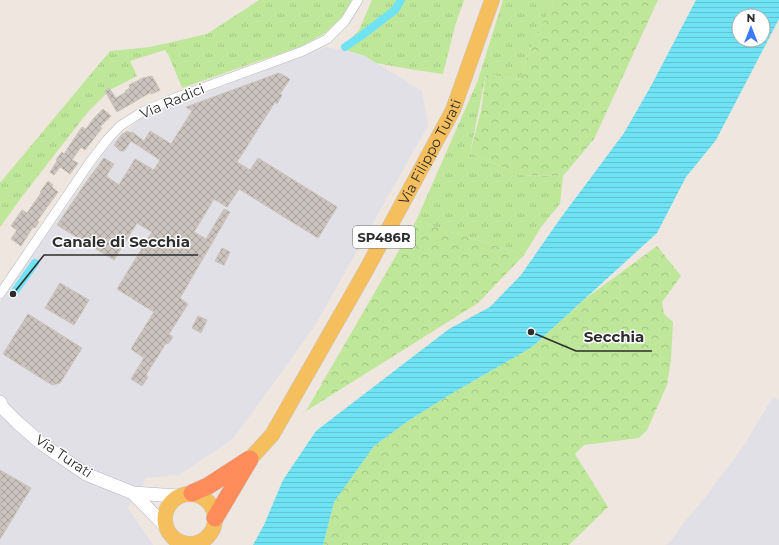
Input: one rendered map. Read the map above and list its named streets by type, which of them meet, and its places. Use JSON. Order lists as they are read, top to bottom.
{
  "streets": {
    "highway": ["SP486R"],
    "main road": ["Via Filippo Turati"],
    "street": ["Via Radici", "Via Turati"]
  },
  "crossings": [
    ["Via Filippo Turati", "SP486R"]
  ],
  "places": ["Canale di Secchia", "Secchia"],
  "north": "top"
}
